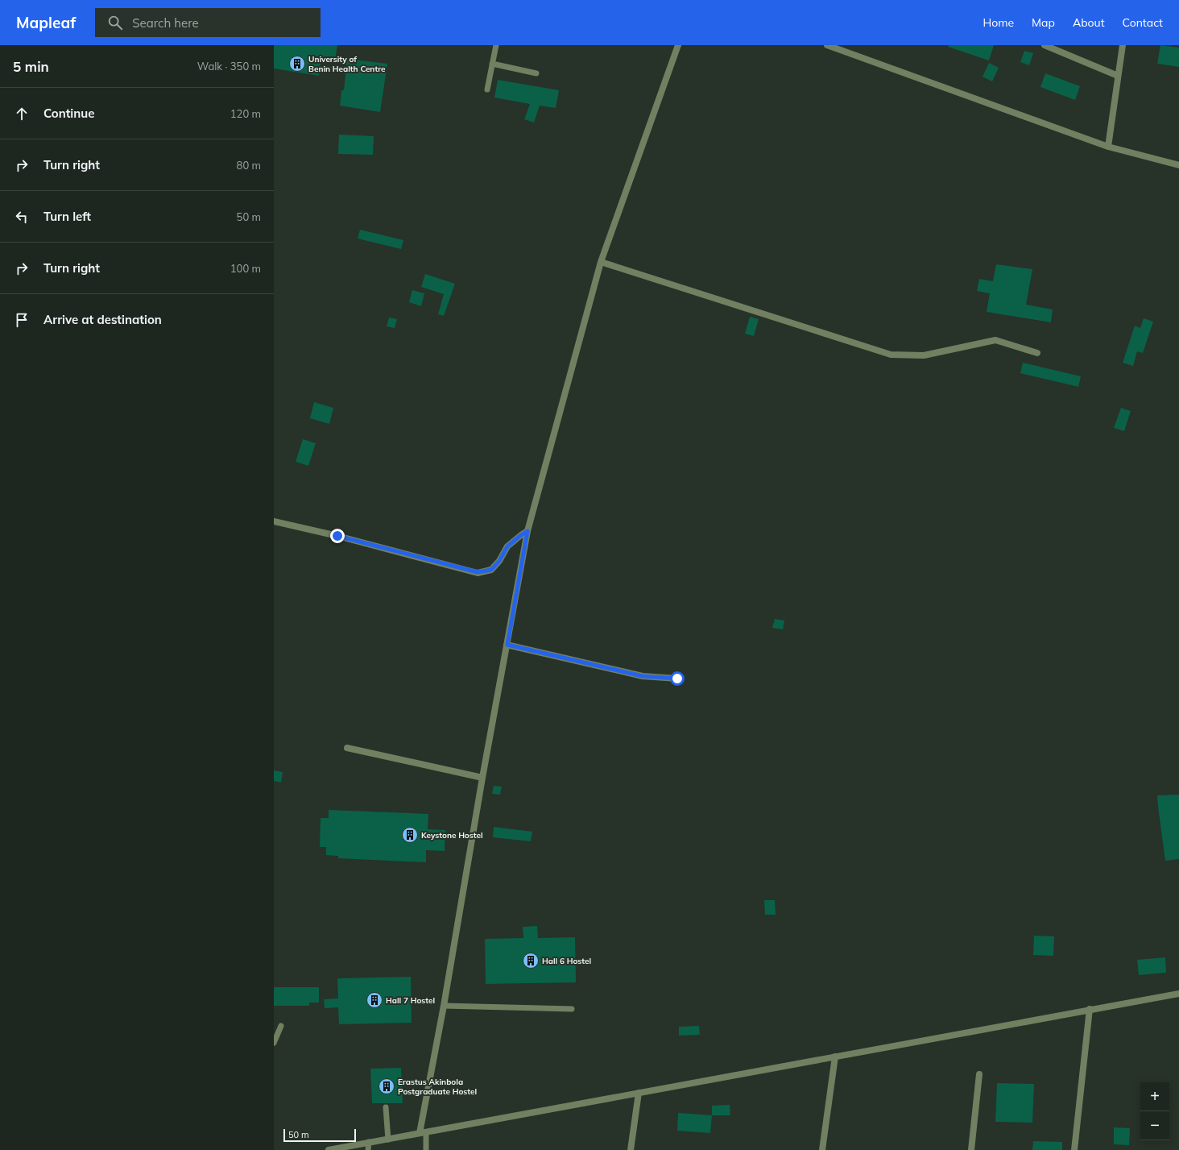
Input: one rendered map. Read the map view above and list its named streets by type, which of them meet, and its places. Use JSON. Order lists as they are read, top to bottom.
{
  "places": {
    "building": [
      "University of Benin Health Centre",
      "Keystone Hostel",
      "Hall 6 Hostel",
      "Hall 7 Hostel",
      "Erastus Akinbola Postgraduate Hostel"
    ]
  },
  "scale_bar": "50 m",
  "page": {
    "header": "Mapleaf",
    "search": "Search here",
    "nav": [
      "Home",
      "Map",
      "About",
      "Contact"
    ],
    "heading": ["5 min", "Walk · 350 m"],
    "list": [
      ["Continue", "120 m"],
      ["Turn right", "80 m"],
      ["Turn left", "50 m"],
      ["Turn right", "100 m"],
      "Arrive at destination"
    ],
    "map_buttons": ["+", "−"],
    "scale": "50 m"
  }
}
